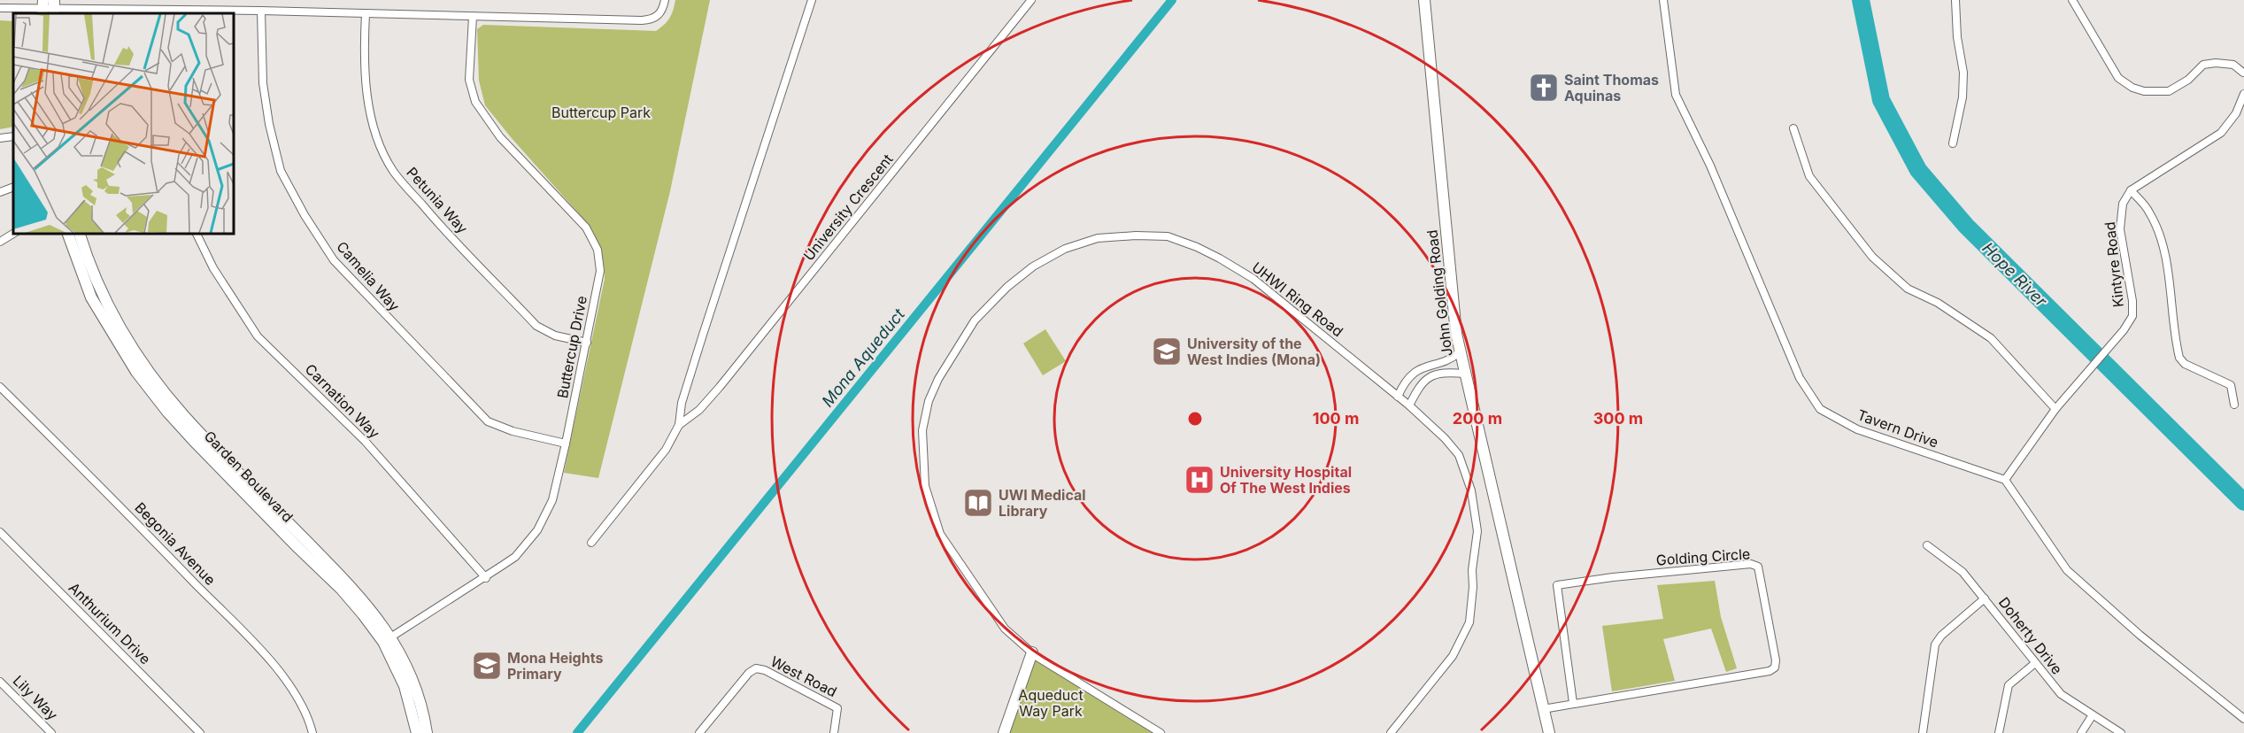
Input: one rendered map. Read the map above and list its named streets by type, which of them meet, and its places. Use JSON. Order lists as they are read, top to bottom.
{
  "streets": {
    "street": [
      "Petunia Way",
      "University Crescent",
      "Kintyre Road",
      "Camelia Way",
      "John Golding Road",
      "UHWI Ring Road",
      "Buttercup Drive",
      "Carnation Way",
      "Tavern Drive",
      "Garden Boulevard",
      "Begonia Avenue",
      "Golding Circle",
      "Anthurium Drive",
      "Doherty Drive",
      "West Road",
      "Lily Way"
    ]
  },
  "crossings": [
    ["Petunia Way", "Buttercup Drive"],
    ["Kintyre Road", "Tavern Drive"],
    ["Camelia Way", "Buttercup Drive"],
    ["John Golding Road", "Golding Circle"],
    ["Buttercup Drive", "Carnation Way"],
    ["Buttercup Drive", "Garden Boulevard"]
  ],
  "water": ["Hope River", "Mona Aqueduct"],
  "parks": ["Buttercup Park", "Aqueduct Way Park"],
  "places": {
    "church": ["Saint Thomas Aquinas"],
    "school or university": ["University of the West Indies (Mona)", "Mona Heights Primary"],
    "hospital": ["University Hospital Of The West Indies"],
    "library": ["UWI Medical Library"]
  },
  "rings": ["100 m", "200 m", "300 m"]
}
